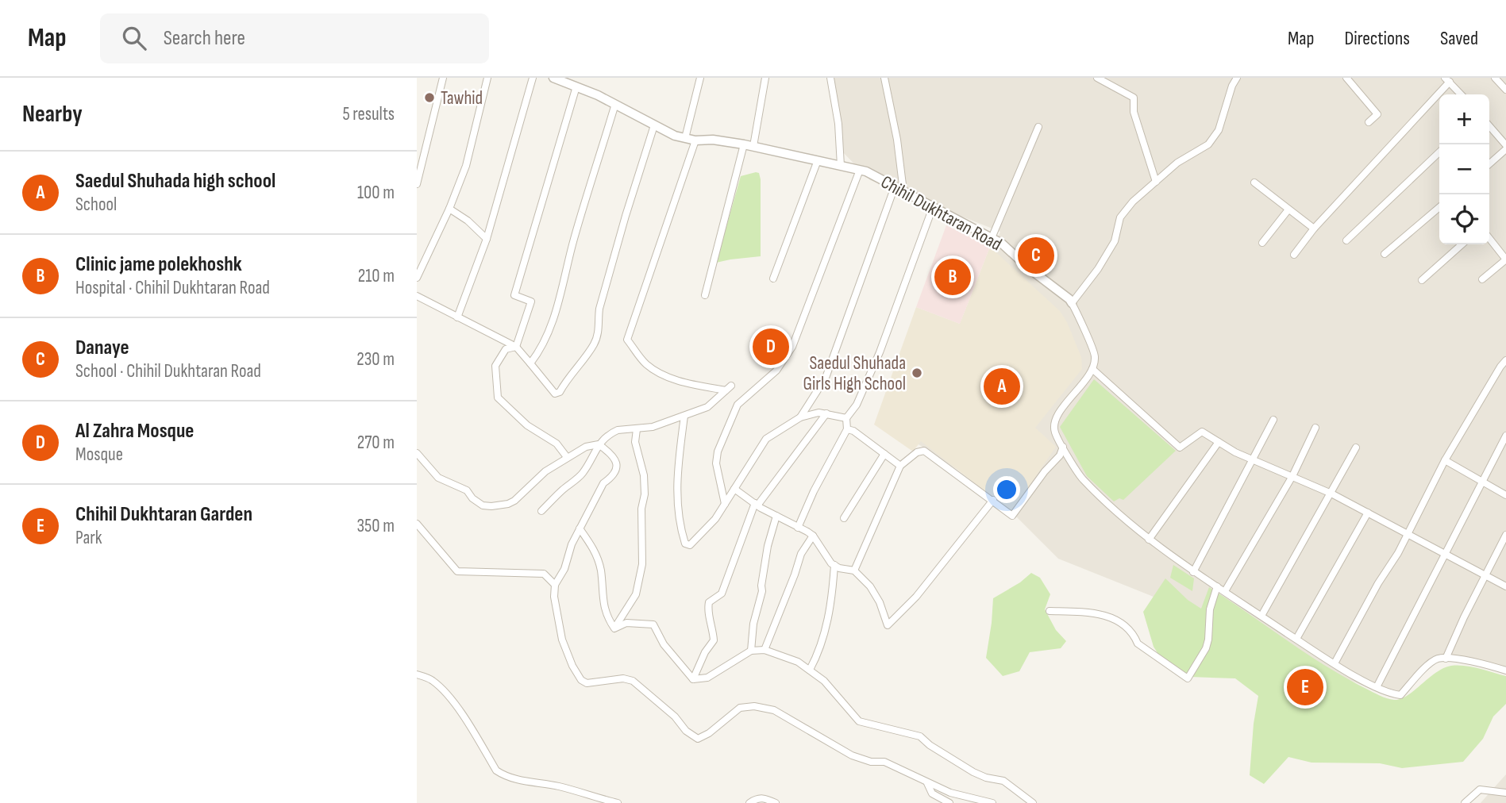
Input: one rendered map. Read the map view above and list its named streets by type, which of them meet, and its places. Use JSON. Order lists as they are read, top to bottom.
{
  "streets": {
    "street": ["Chihil Dukhtaran Road"]
  },
  "places": ["Tawhid", "Saedul Shuhada Girls High School"],
  "page": {
    "header": "Map",
    "search": "Search here",
    "nav": ["Map", "Directions", "Saved"],
    "heading": ["Nearby", "5 results"],
    "map_buttons": ["+", "−"],
    "list": [
      {
        "mark": "A",
        "name": "Saedul Shuhada high school",
        "note": "School",
        "value": "100 m"
      },
      {
        "mark": "B",
        "name": "Clinic jame polekhoshk",
        "note": "Hospital · Chihil Dukhtaran Road",
        "value": "210 m"
      },
      {
        "mark": "C",
        "name": "Danaye",
        "note": "School · Chihil Dukhtaran Road",
        "value": "230 m"
      },
      {
        "mark": "D",
        "name": "Al Zahra Mosque",
        "note": "Mosque",
        "value": "270 m"
      },
      {
        "mark": "E",
        "name": "Chihil Dukhtaran Garden",
        "note": "Park",
        "value": "350 m"
      }
    ],
    "pins": [
      "C",
      "B",
      "D",
      "A",
      "E"
    ]
  }
}
